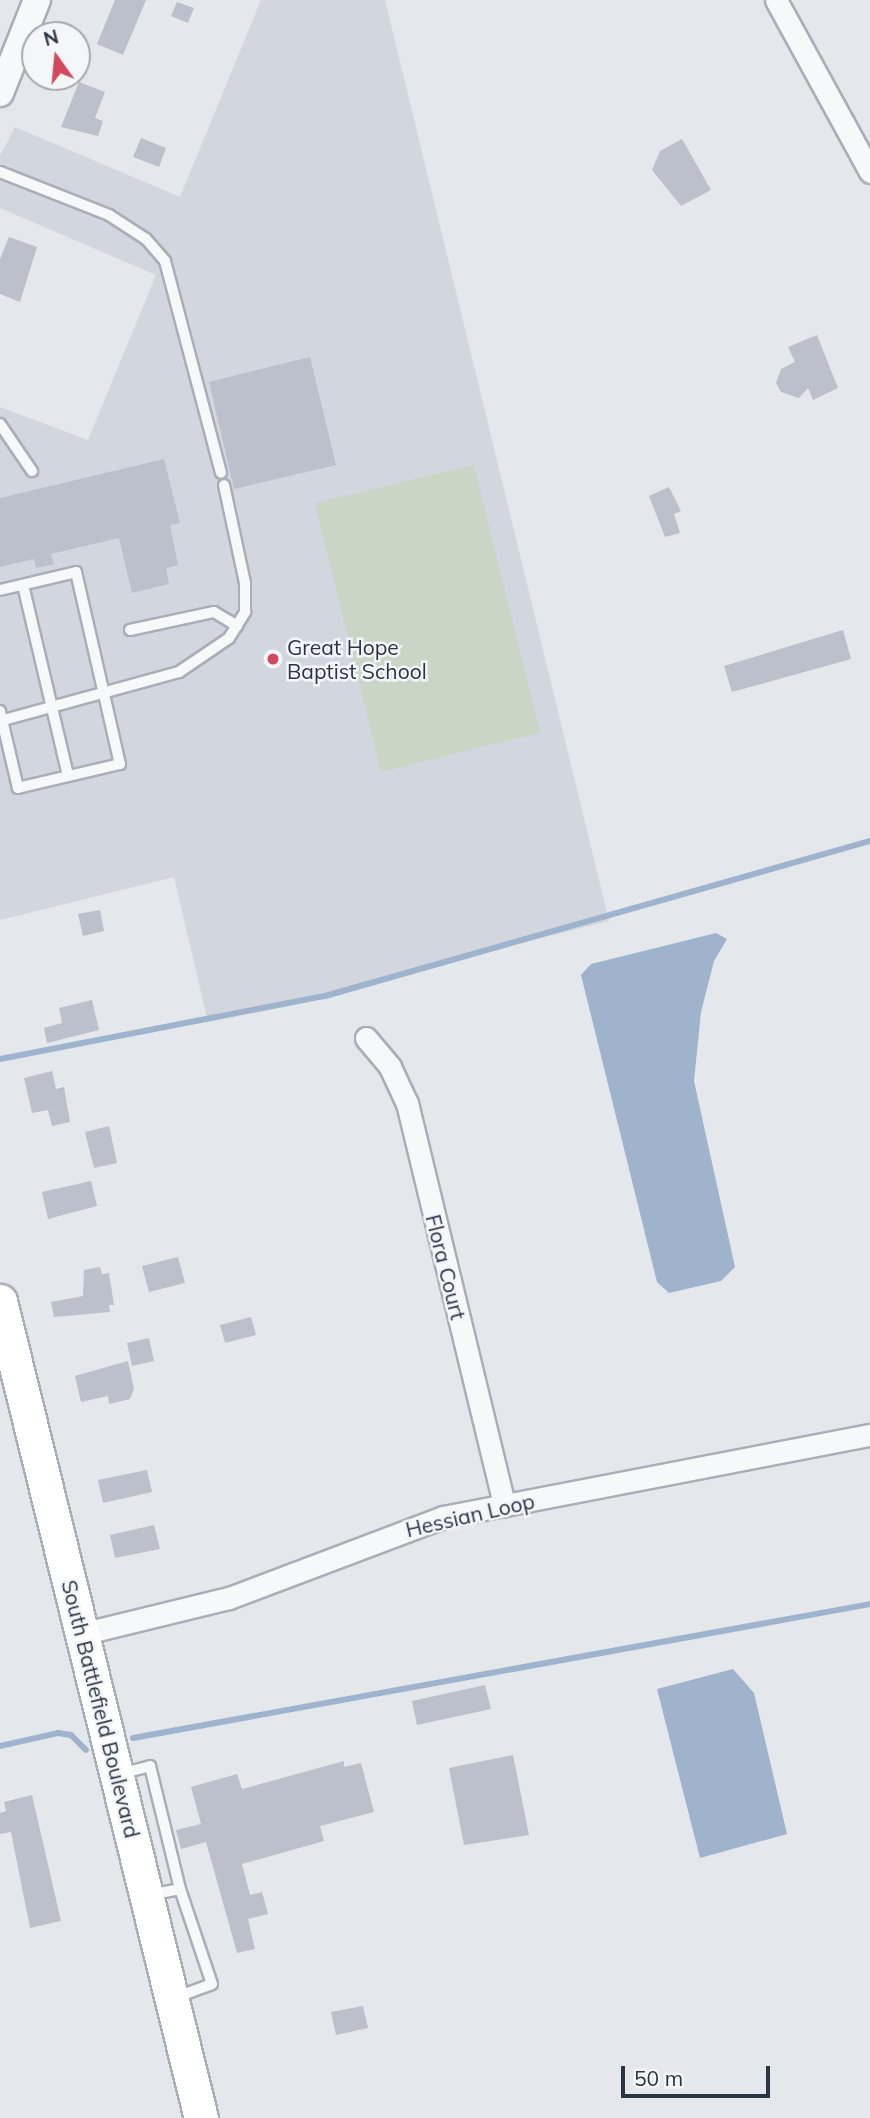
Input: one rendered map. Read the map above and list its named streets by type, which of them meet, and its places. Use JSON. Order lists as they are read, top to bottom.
{
  "streets": {
    "main road": ["South Battlefield Boulevard"],
    "street": ["Flora Court", "Hessian Loop"]
  },
  "crossings": [
    ["Flora Court", "Hessian Loop"],
    ["Hessian Loop", "South Battlefield Boulevard"]
  ],
  "places": ["Great Hope Baptist School"],
  "scale_bar": "50 m",
  "north": "top"
}
